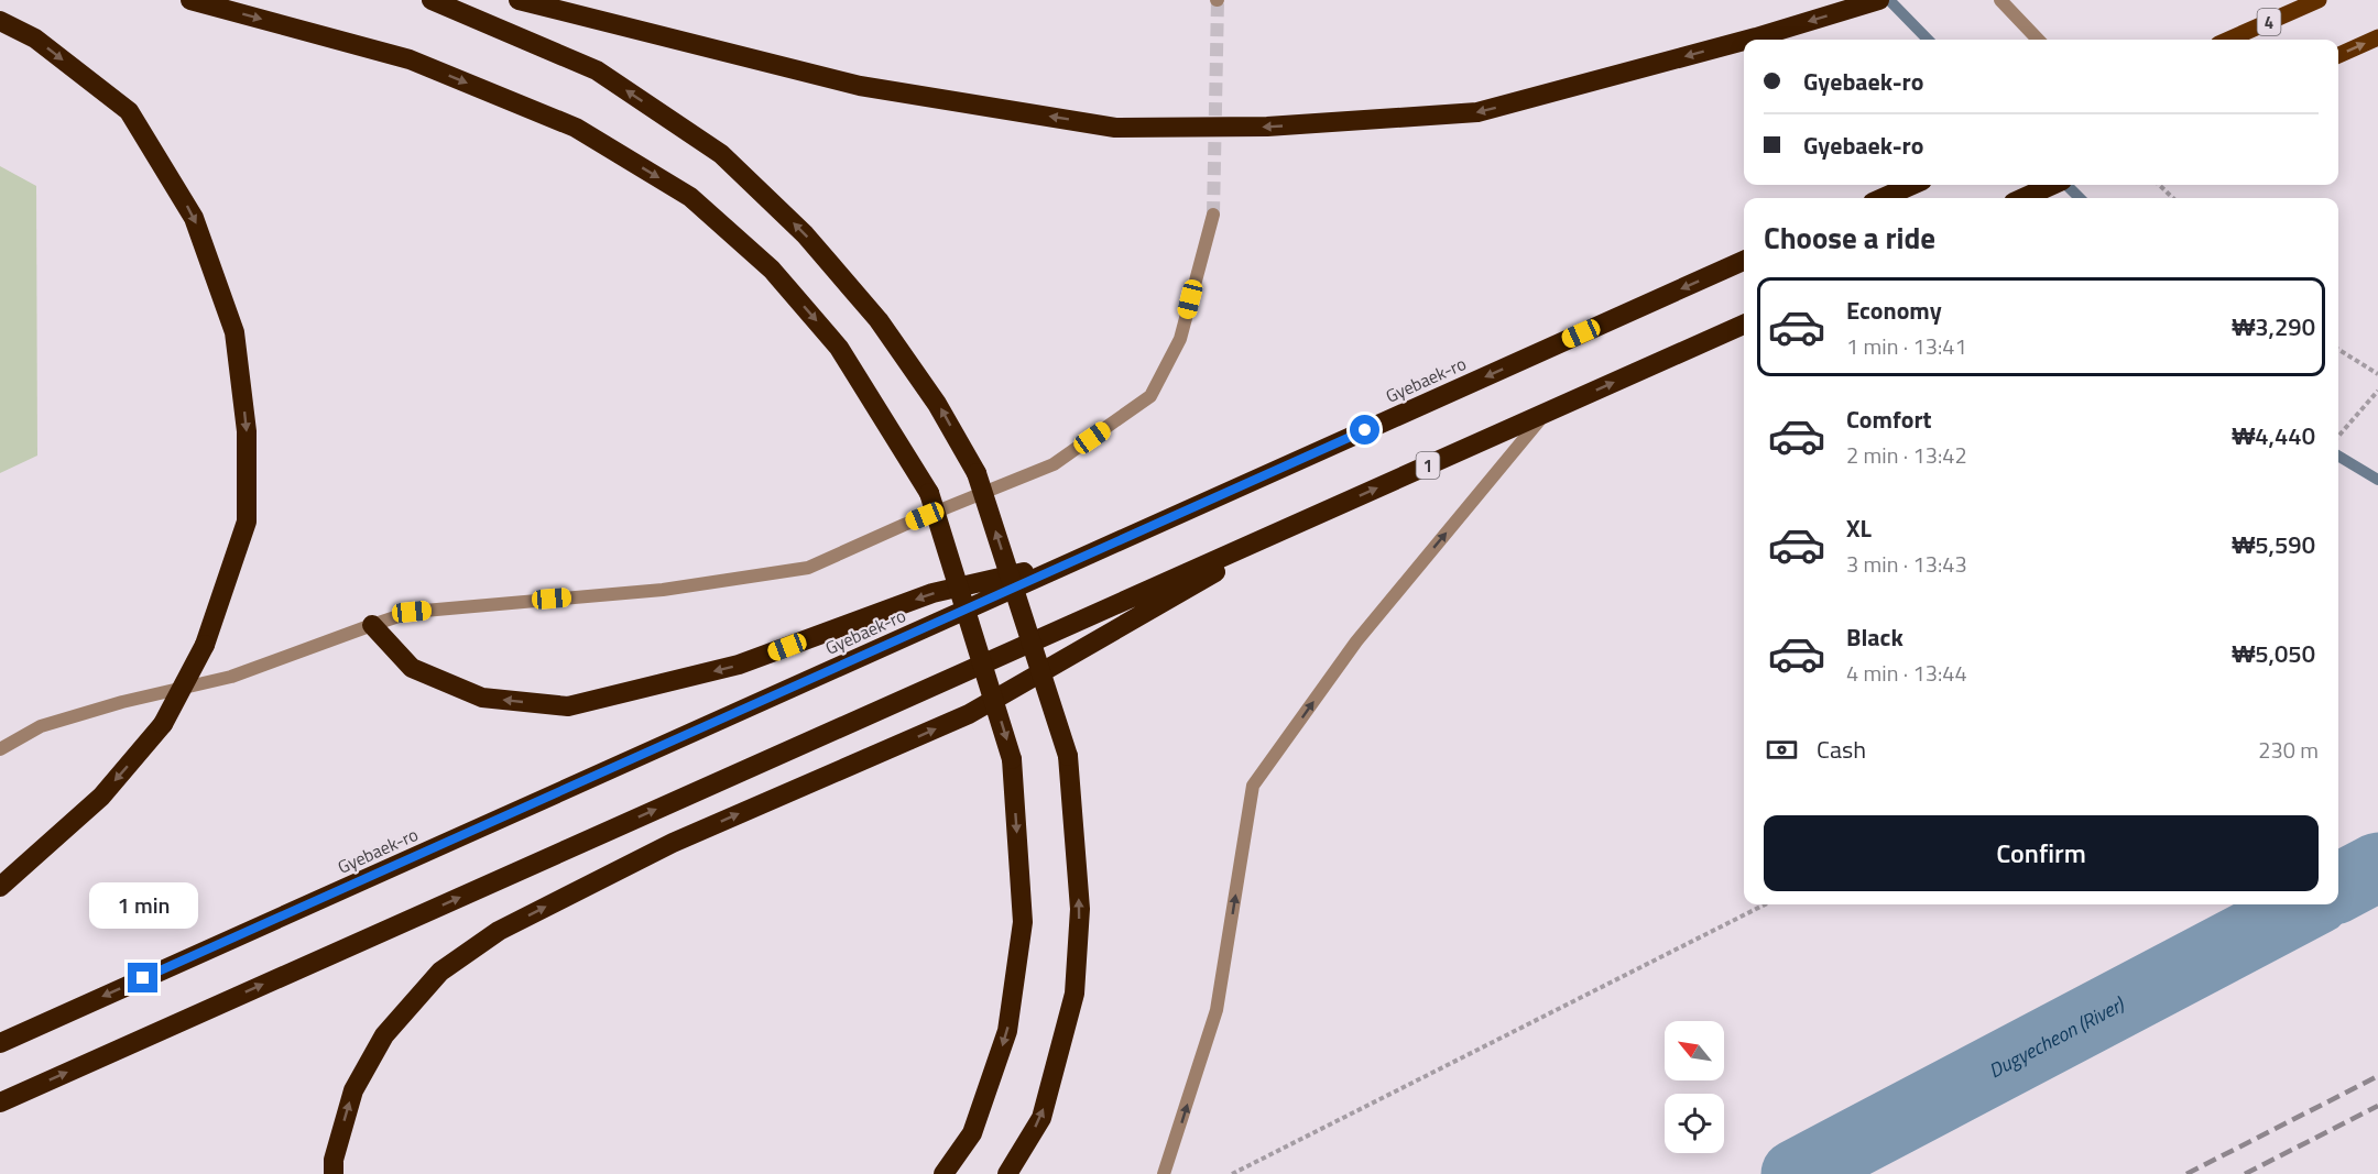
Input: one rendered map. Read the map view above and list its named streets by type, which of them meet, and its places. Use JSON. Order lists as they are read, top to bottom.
{
  "streets": {
    "highway": ["Gyebaek-ro", "1"],
    "main road": ["4"]
  },
  "water": ["Dugyecheon (River)"],
  "north": "top left",
  "page": {
    "banner": ["Gyebaek-ro", "Gyebaek-ro"],
    "heading": "Choose a ride",
    "list": [
      {
        "name": "Economy",
        "note": "1 min · 13:41",
        "value": "₩3,290"
      },
      {
        "name": "Comfort",
        "note": "2 min · 13:42",
        "value": "₩4,440"
      },
      {
        "name": "XL",
        "note": "3 min · 13:43",
        "value": "₩5,590"
      },
      {
        "name": "Black",
        "note": "4 min · 13:44",
        "value": "₩5,050"
      }
    ],
    "pay": ["Cash", "230 m"],
    "buttons": "Confirm",
    "bubble": "1 min"
  }
}
